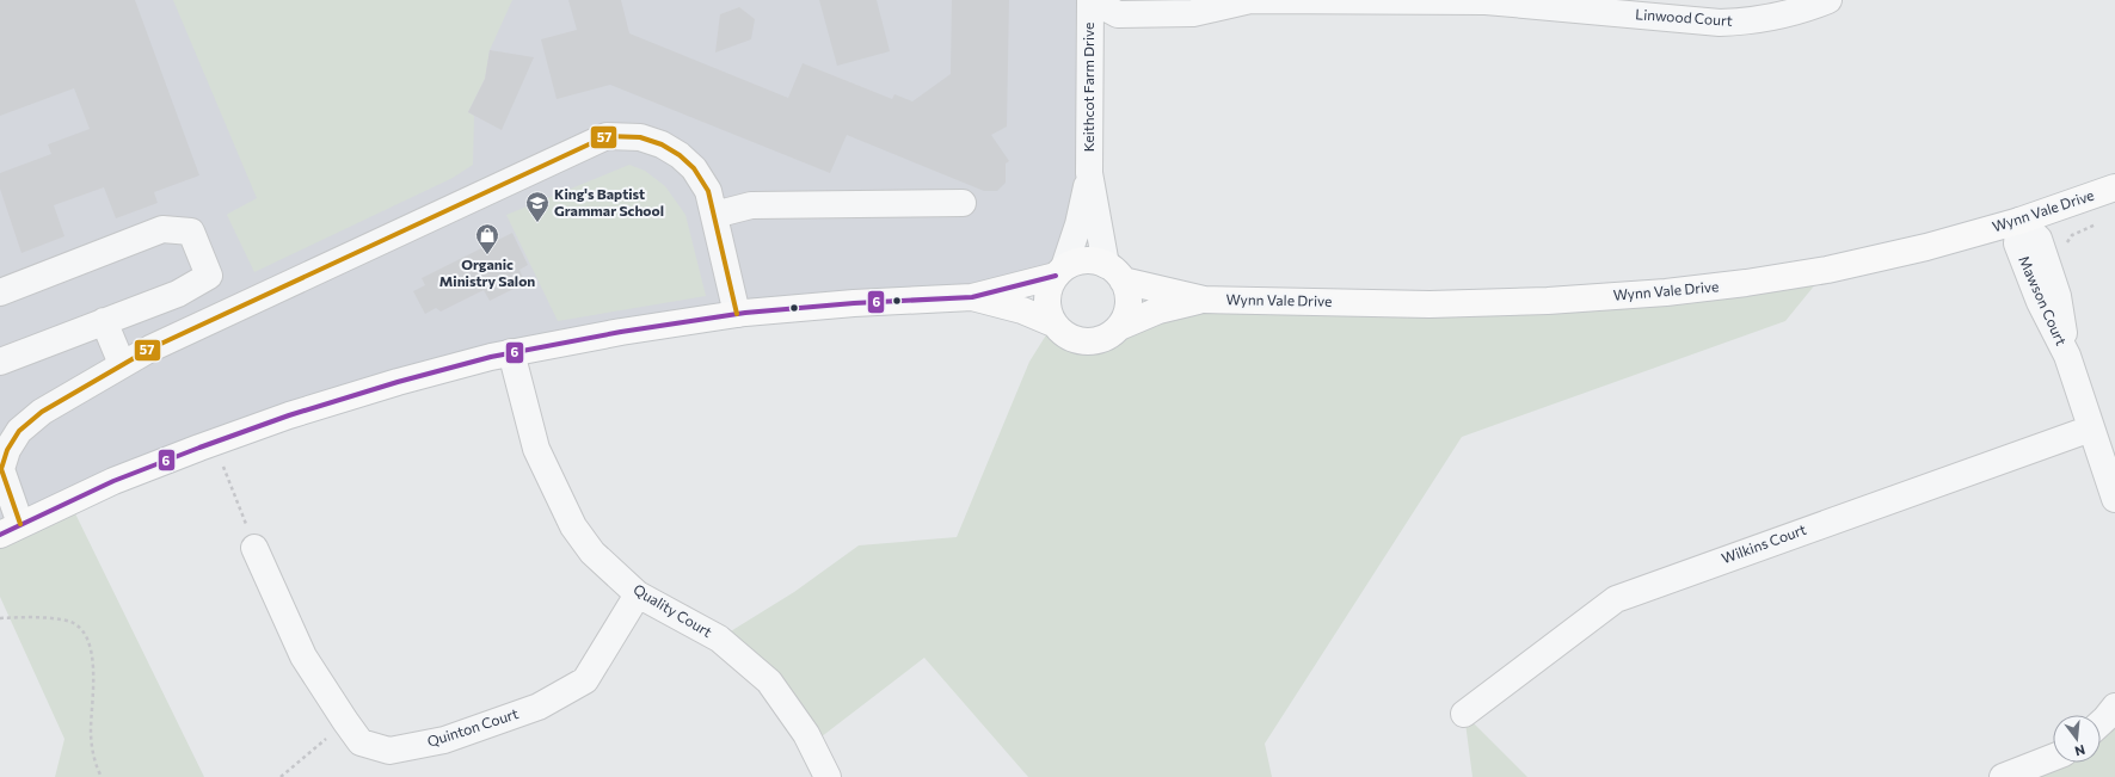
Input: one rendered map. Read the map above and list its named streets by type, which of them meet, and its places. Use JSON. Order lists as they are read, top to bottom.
{
  "streets": {
    "main road": ["Wynn Vale Drive"],
    "street": [
      "Linwood Court",
      "Keithcot Farm Drive",
      "Mawson Court",
      "Wilkins Court",
      "Quality Court",
      "Quinton Court"
    ]
  },
  "crossings": [
    ["Linwood Court", "Keithcot Farm Drive"],
    ["Keithcot Farm Drive", "Wynn Vale Drive"],
    ["Wynn Vale Drive", "Mawson Court"],
    ["Mawson Court", "Wilkins Court"],
    ["Quality Court", "Quinton Court"]
  ],
  "places": {
    "school or university": ["King's Baptist Grammar School"],
    "shop": ["Organic Ministry Salon"]
  },
  "lines": ["transit line 57", "transit line 6"],
  "north": "bottom"
}
